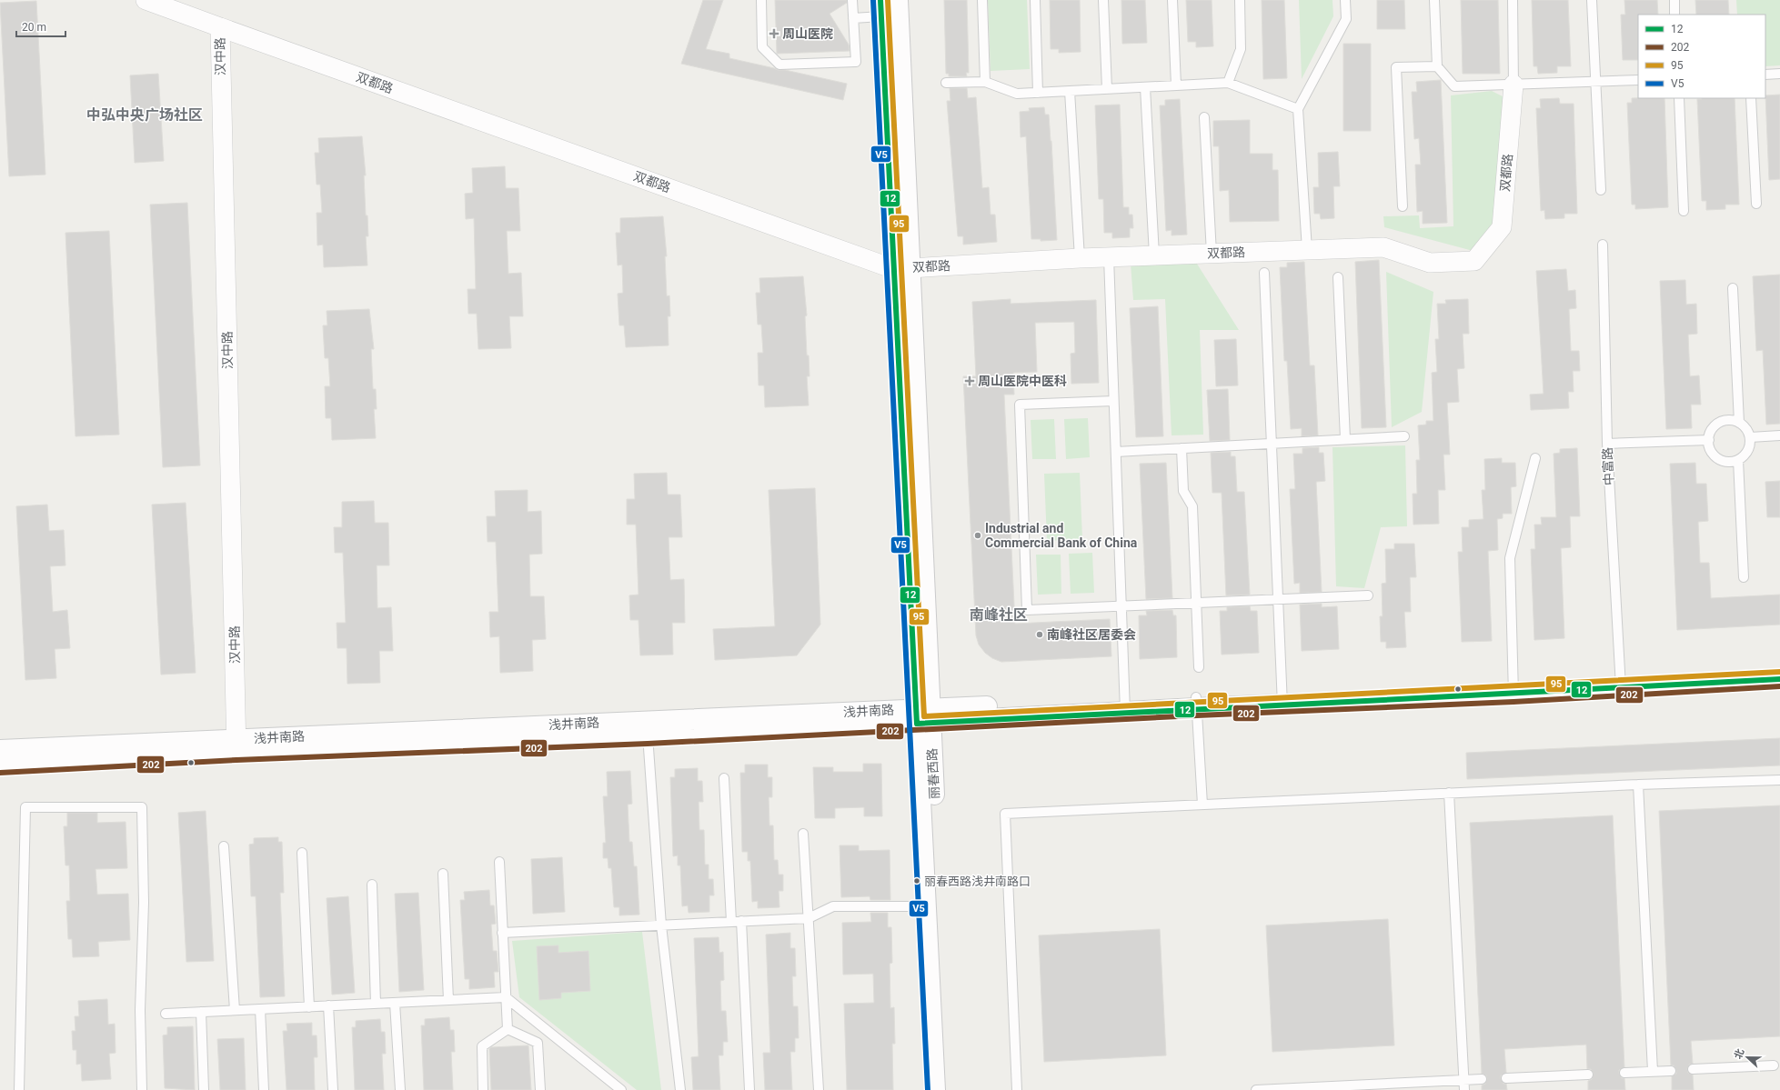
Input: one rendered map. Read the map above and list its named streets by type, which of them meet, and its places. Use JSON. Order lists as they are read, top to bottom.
{
  "streets": {
    "street": [
      "汉中路",
      "双都路",
      "浅井南路",
      "丽春西路"
    ],
    "lane": ["中富路"]
  },
  "crossings": [
    ["汉中路", "双都路"],
    ["汉中路", "浅井南路"],
    ["双都路", "丽春西路"],
    ["中富路", "浅井南路"],
    ["浅井南路", "丽春西路"]
  ],
  "districts": ["中弘中央广场社区", "南峰社区"],
  "places": {
    "health": ["周山医院", "周山医院中医科"],
    "other": ["Industrial and Commercial Bank of China", "南峰社区居委会", "丽春西路浅井南路口"]
  },
  "lines": [
    "transit line 12",
    "transit line 95",
    "transit line V5",
    "transit line 202"
  ],
  "legend": [
    "12",
    "202",
    "95",
    "V5"
  ],
  "scale_bar": "20 m",
  "north": "left"
}
